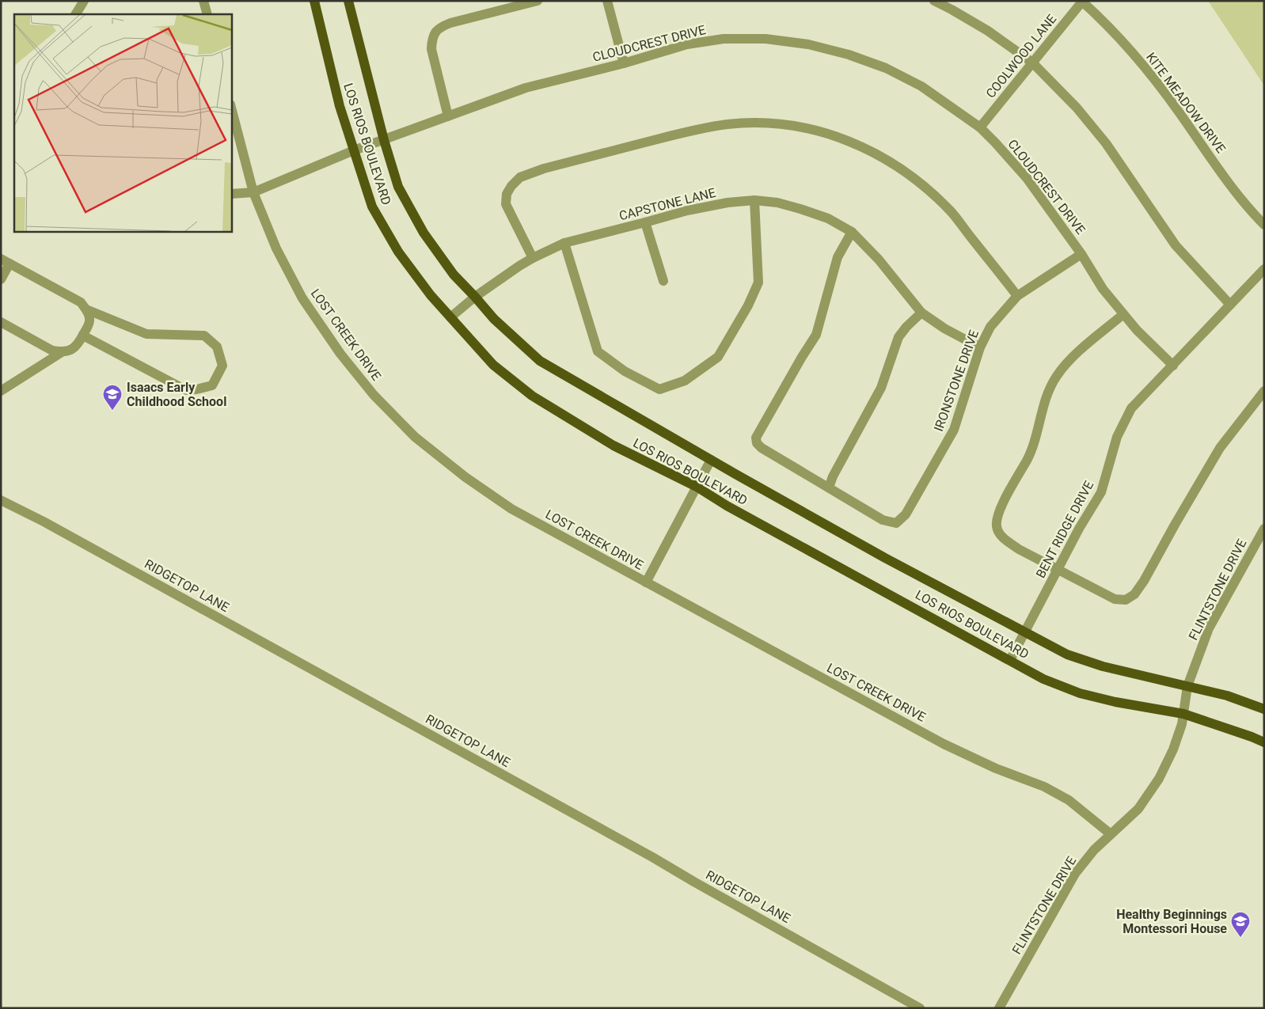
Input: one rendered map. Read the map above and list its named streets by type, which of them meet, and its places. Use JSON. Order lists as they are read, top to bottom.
{
  "streets": {
    "main road": ["LOS RIOS BOULEVARD"],
    "street": [
      "CLOUDCREST DRIVE",
      "COOLWOOD LANE",
      "KITE MEADOW DRIVE",
      "CAPSTONE LANE",
      "LOST CREEK DRIVE",
      "IRONSTONE DRIVE",
      "BENT RIDGE DRIVE",
      "RIDGETOP LANE",
      "FLINTSTONE DRIVE"
    ]
  },
  "crossings": [
    ["CLOUDCREST DRIVE", "COOLWOOD LANE"],
    ["CLOUDCREST DRIVE", "LOS RIOS BOULEVARD"],
    ["CLOUDCREST DRIVE", "LOST CREEK DRIVE"],
    ["CLOUDCREST DRIVE", "IRONSTONE DRIVE"],
    ["CLOUDCREST DRIVE", "BENT RIDGE DRIVE"],
    ["COOLWOOD LANE", "KITE MEADOW DRIVE"],
    ["LOS RIOS BOULEVARD", "CAPSTONE LANE"],
    ["LOS RIOS BOULEVARD", "BENT RIDGE DRIVE"],
    ["LOS RIOS BOULEVARD", "FLINTSTONE DRIVE"],
    ["CAPSTONE LANE", "IRONSTONE DRIVE"],
    ["LOST CREEK DRIVE", "FLINTSTONE DRIVE"]
  ],
  "places": {
    "school or university": ["Isaacs Early Childhood School", "Healthy Beginnings Montessori House"]
  }
}
